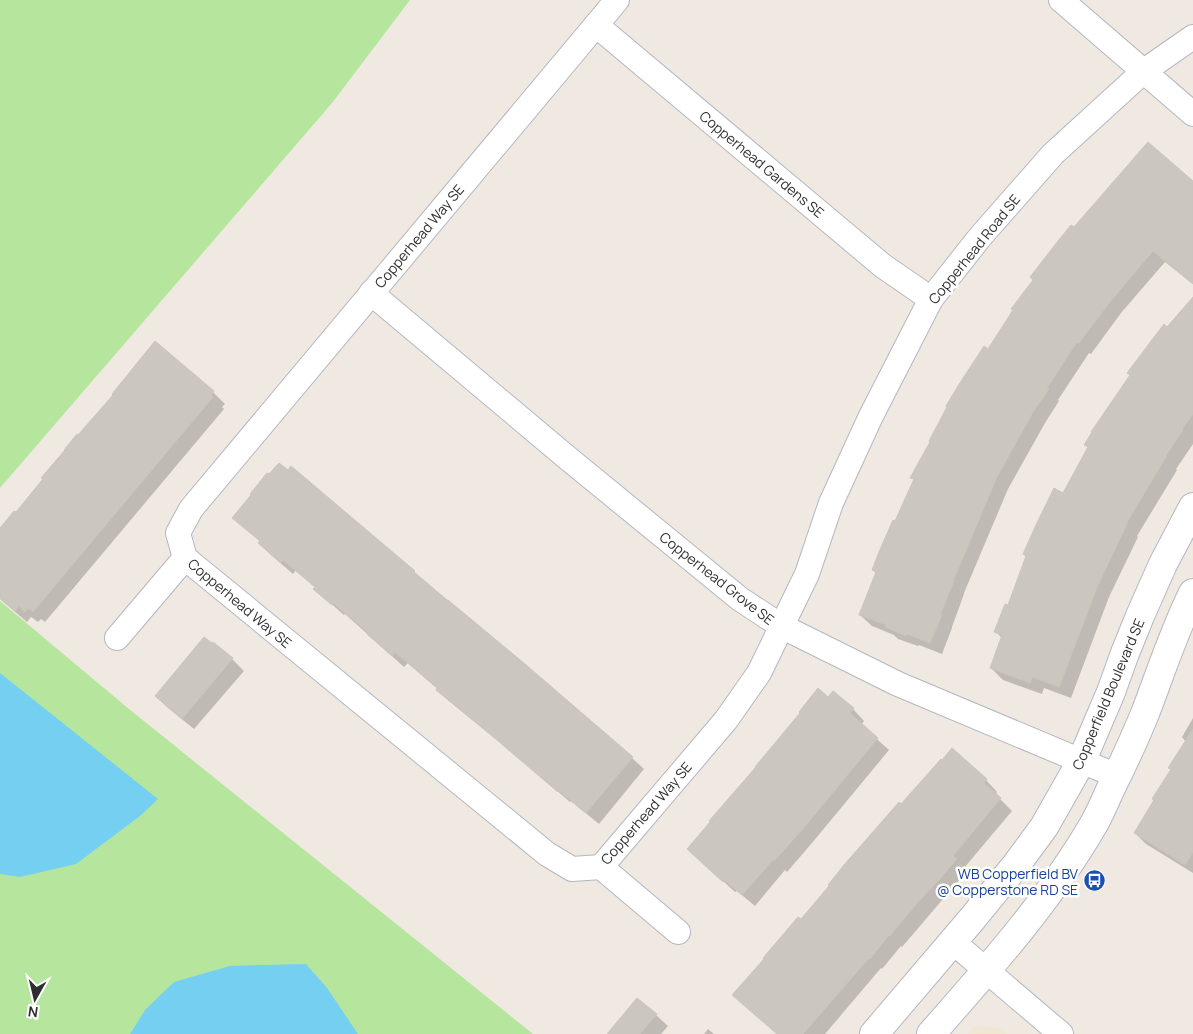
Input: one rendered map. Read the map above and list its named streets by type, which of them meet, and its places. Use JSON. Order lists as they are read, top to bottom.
{
  "streets": {
    "street": [
      "Copperhead Gardens SE",
      "Copperhead Way SE",
      "Copperhead Road SE",
      "Copperhead Grove SE",
      "Copperfield Boulevard SE"
    ]
  },
  "crossings": [
    ["Copperhead Gardens SE", "Copperhead Way SE"],
    ["Copperhead Gardens SE", "Copperhead Road SE"],
    ["Copperhead Way SE", "Copperhead Road SE"],
    ["Copperhead Way SE", "Copperhead Grove SE"],
    ["Copperhead Road SE", "Copperhead Grove SE"],
    ["Copperhead Grove SE", "Copperfield Boulevard SE"]
  ],
  "places": {
    "bus stop": ["WB Copperfield BV @ Copperstone RD SE"]
  },
  "north": "bottom"
}
